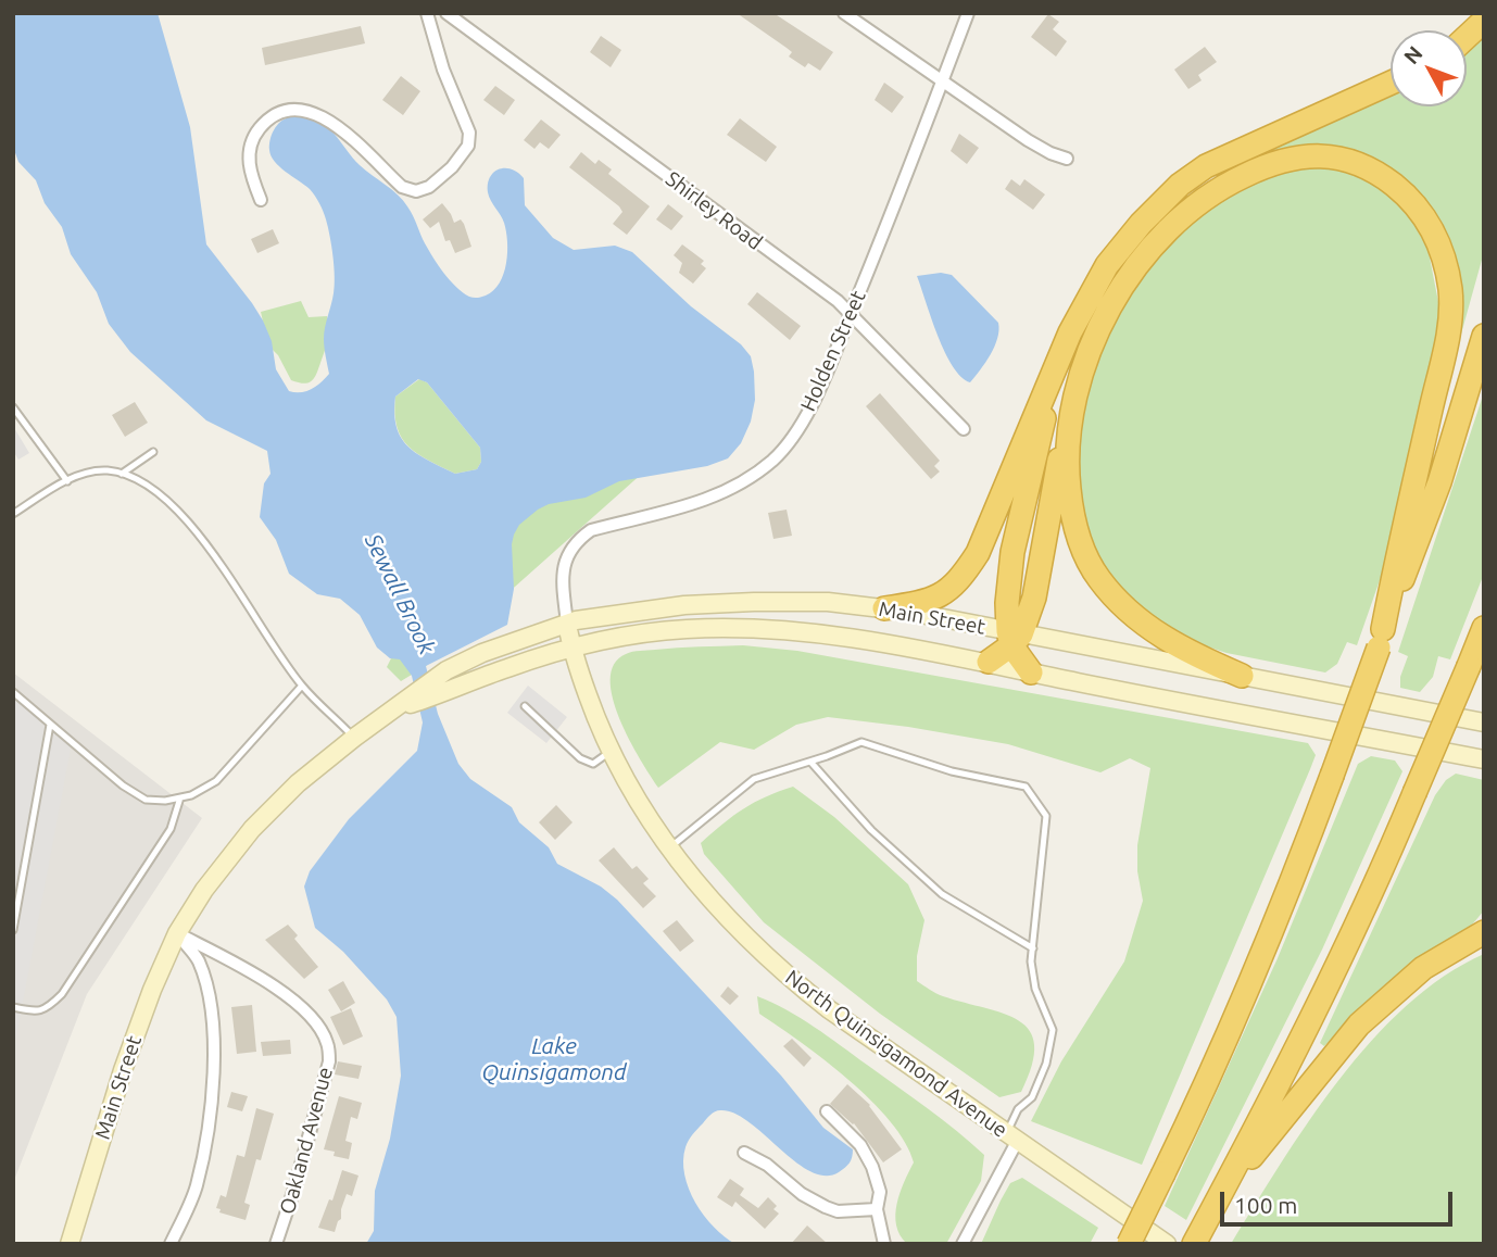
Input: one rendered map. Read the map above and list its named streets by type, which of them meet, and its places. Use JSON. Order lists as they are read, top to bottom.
{
  "streets": {
    "main road": ["Main Street", "North Quinsigamond Avenue"],
    "street": ["Shirley Road", "Holden Street", "Oakland Avenue"]
  },
  "crossings": [
    ["Shirley Road", "Holden Street"],
    ["Holden Street", "Main Street"],
    ["Holden Street", "North Quinsigamond Avenue"],
    ["Main Street", "North Quinsigamond Avenue"],
    ["Main Street", "Oakland Avenue"]
  ],
  "water": ["Sewall Brook", "Lake Quinsigamond"],
  "scale_bar": "100 m",
  "north": "top left"
}
